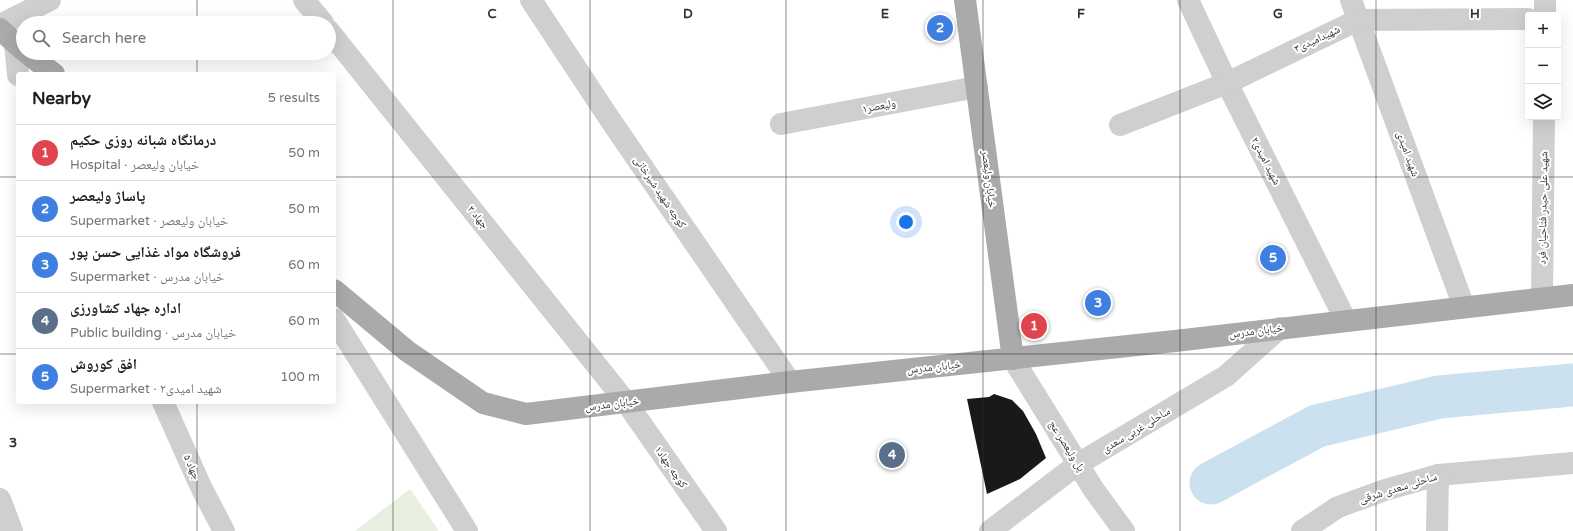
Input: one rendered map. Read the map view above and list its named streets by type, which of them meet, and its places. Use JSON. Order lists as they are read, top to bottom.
{
  "streets": {
    "main road": ["خیابان ولیعصر", "خیابان مدرس"],
    "street": [
      "شهیدامیدی۳",
      "ولیعصر۱",
      "شهید امیدی",
      "شهید امیدی۲",
      "کوچه شهید شیرخانی",
      "شهید علی حیدر فتاحیان فرد",
      "جهاد ۲",
      "ساحلی غربی سعدی",
      "پل ولیعصر عج",
      "جهاد ۵",
      "کوچه جهاد۱",
      "ساحلی سعدی شرقی"
    ]
  },
  "crossings": [
    ["شهیدامیدی۳", "شهید امیدی"],
    ["شهیدامیدی۳", "شهید امیدی۲"],
    ["ولیعصر۱", "خیابان ولیعصر"],
    ["شهید امیدی", "خیابان مدرس"],
    ["شهید امیدی۲", "خیابان مدرس"],
    ["خیابان ولیعصر", "خیابان مدرس"],
    ["خیابان ولیعصر", "پل ولیعصر عج"],
    ["کوچه شهید شیرخانی", "خیابان مدرس"],
    ["شهید علی حیدر فتاحیان فرد", "خیابان مدرس"],
    ["جهاد ۲", "خیابان مدرس"],
    ["جهاد ۲", "کوچه جهاد۱"],
    ["خیابان مدرس", "ساحلی غربی سعدی"],
    ["خیابان مدرس", "پل ولیعصر عج"],
    ["خیابان مدرس", "کوچه جهاد۱"],
    ["ساحلی غربی سعدی", "پل ولیعصر عج"]
  ],
  "page": {
    "map_buttons": ["+", "−"],
    "pins": [
      "2",
      "5",
      "3",
      "1",
      "4"
    ],
    "search": "Search here",
    "heading": ["Nearby", "5 results"],
    "list": [
      {
        "mark": "1",
        "name": "درمانگاه شبانه روزی حکیم",
        "note": "Hospital · خیابان ولیعصر",
        "value": "50 m"
      },
      {
        "mark": "2",
        "name": "پاساژ ولیعصر",
        "note": "Supermarket · خیابان ولیعصر",
        "value": "50 m"
      },
      {
        "mark": "3",
        "name": "فروشگاه مواد غذایی حسن پور",
        "note": "Supermarket · خیابان مدرس",
        "value": "60 m"
      },
      {
        "mark": "4",
        "name": "اداره جهاد کشاورزی",
        "note": "Public building · خیابان مدرس",
        "value": "60 m"
      },
      {
        "mark": "5",
        "name": "افق کوروش",
        "note": "Supermarket · شهید امیدی۲",
        "value": "100 m"
      }
    ]
  },
  "grid": {
    "columns": [
      "C",
      "D",
      "E",
      "F",
      "G",
      "H"
    ],
    "rows": ["3"]
  }
}
